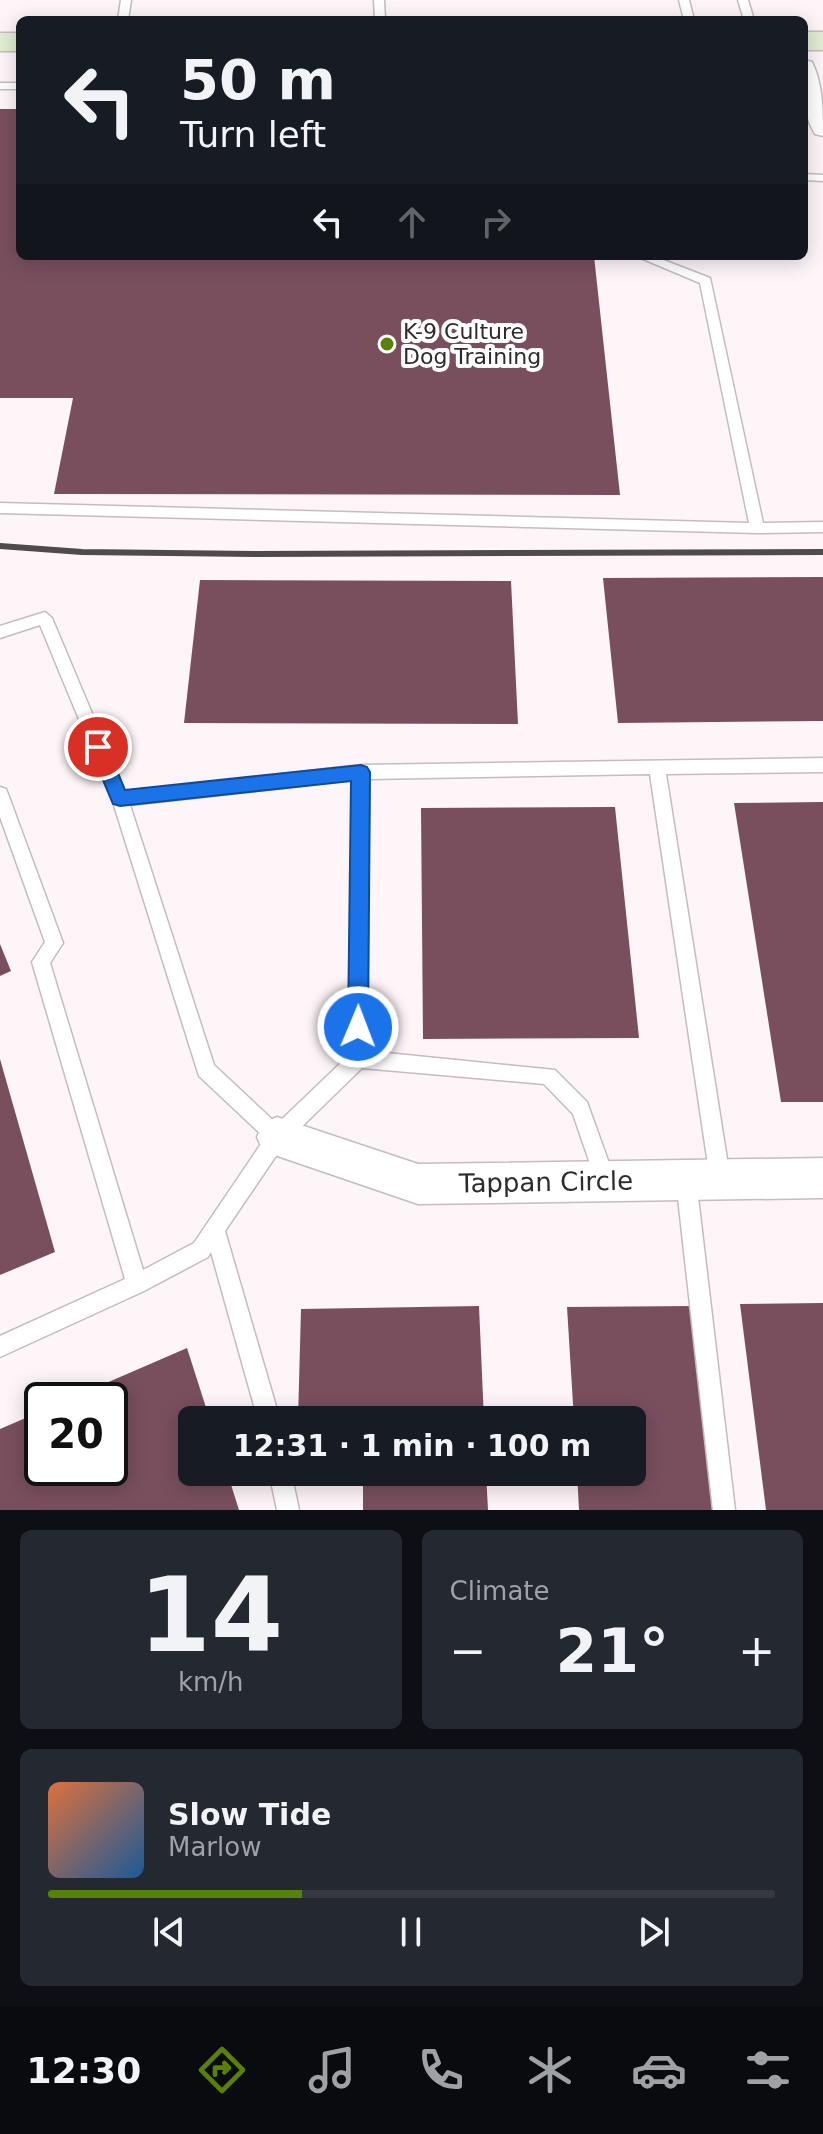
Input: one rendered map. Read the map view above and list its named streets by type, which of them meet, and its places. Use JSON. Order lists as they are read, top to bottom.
{
  "streets": {
    "street": ["Tappan Circle"]
  },
  "places": ["K-9 Culture Dog Training"],
  "page": {
    "turn": ["50 m", "Turn left"],
    "limit": "20",
    "trip": "12:31 · 1 min · 100 m",
    "tile": [
      ["14", "km/h"],
      "Climate"
    ],
    "heat": ["−", "21°", "+"],
    "song": ["Slow Tide", "Marlow"],
    "tabs": "12:30"
  }
}
